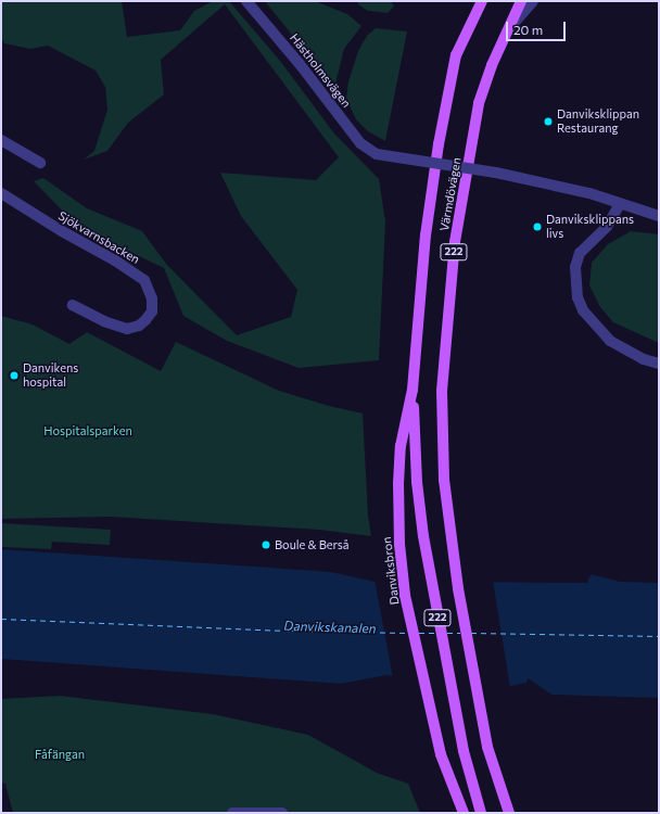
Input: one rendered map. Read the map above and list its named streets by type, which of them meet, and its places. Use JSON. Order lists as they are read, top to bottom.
{
  "streets": {
    "main road": ["Värmdövägen", "222", "Danviksbron"],
    "street": ["Hästholmsvägen", "Sjökvarnsbacken"]
  },
  "crossings": [
    ["Värmdövägen", "Danviksbron"]
  ],
  "water": ["Danvikskanalen"],
  "parks": ["Hospitalsparken", "Fåfängan"],
  "places": [
    "Danviksklippan Restaurang",
    "Danviksklippans livs",
    "Danvikens hospital",
    "Boule & Berså"
  ],
  "scale_bar": "20 m"
}
